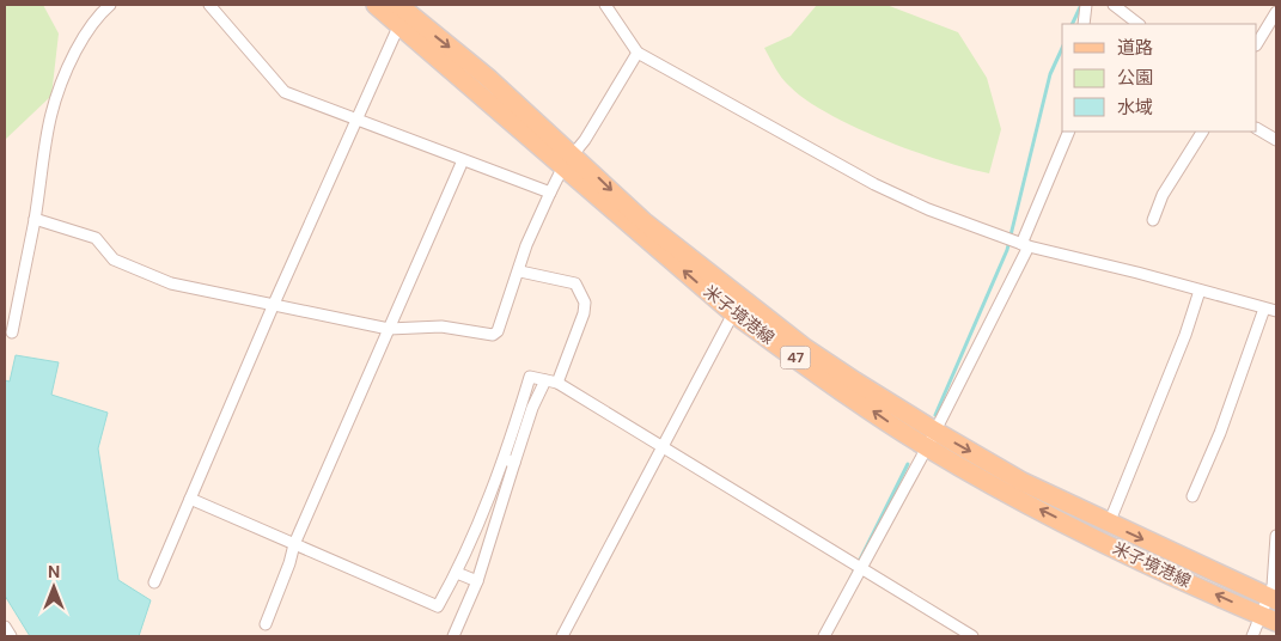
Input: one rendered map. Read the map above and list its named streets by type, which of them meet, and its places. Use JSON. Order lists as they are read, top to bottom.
{
  "streets": {
    "main road": ["米子境港線", "47"]
  },
  "legend": ["道路", "公園", "水域"],
  "north": "top"
}
